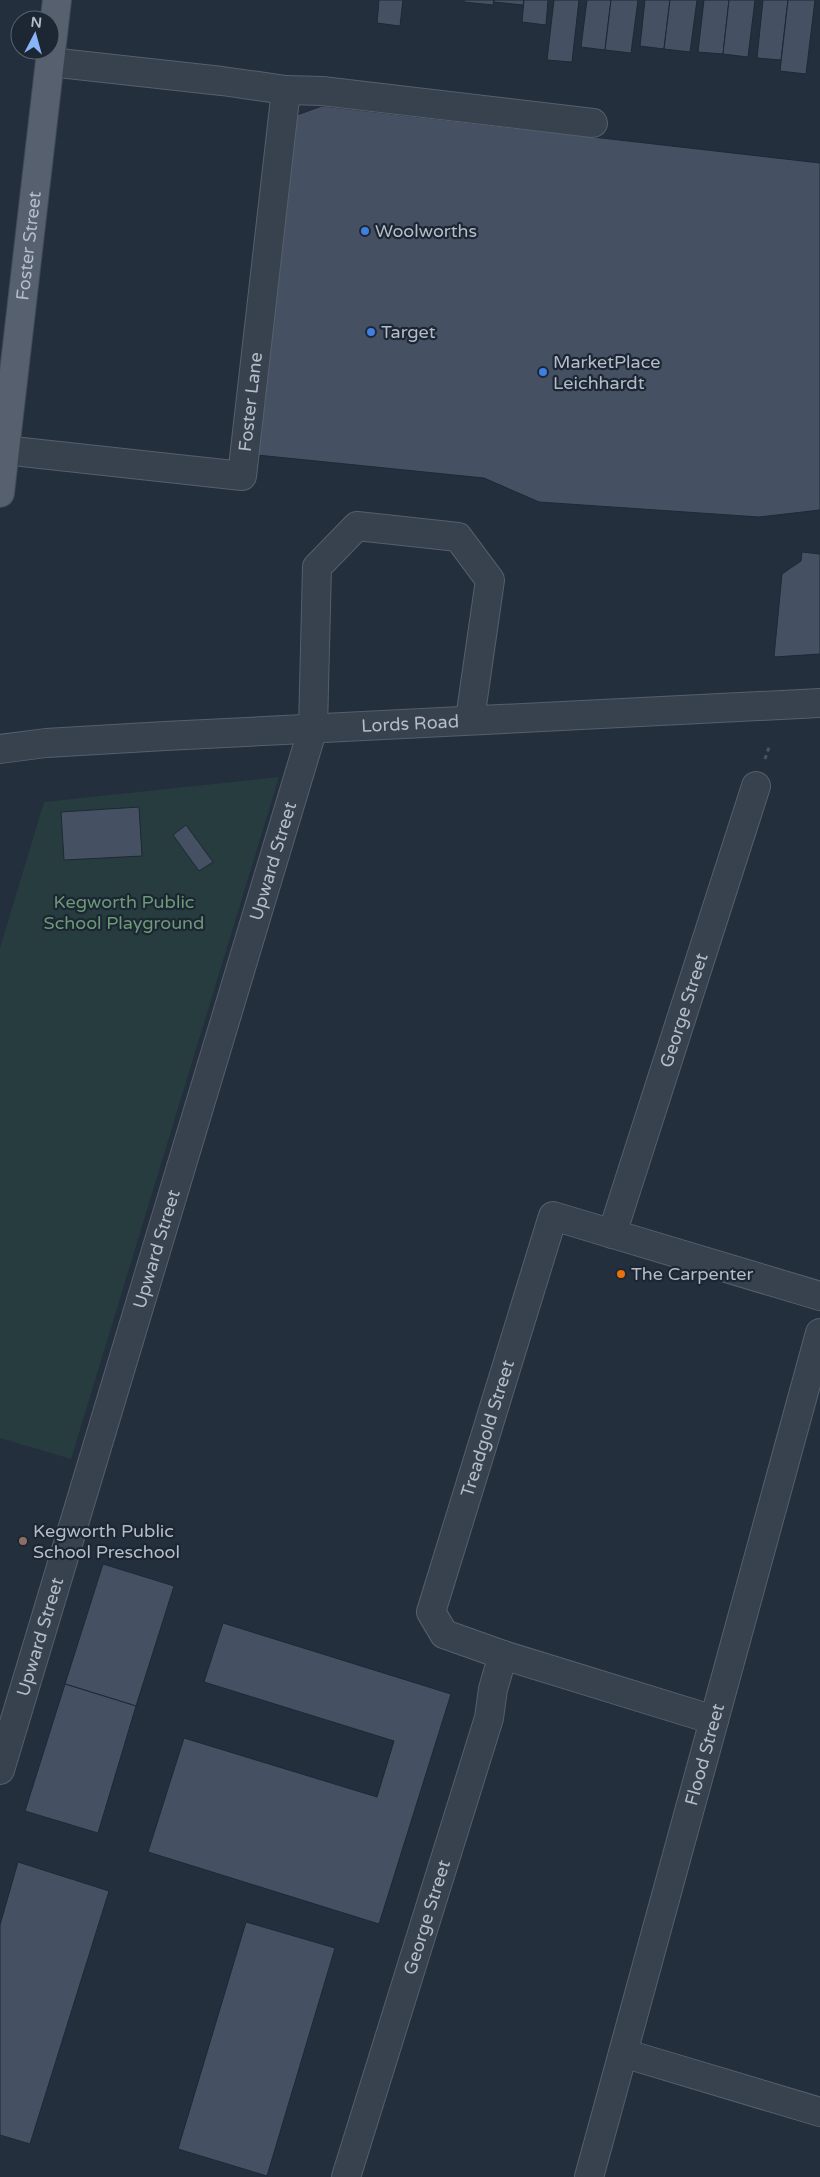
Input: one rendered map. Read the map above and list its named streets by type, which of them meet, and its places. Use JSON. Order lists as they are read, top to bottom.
{
  "streets": {
    "main road": ["Foster Street"],
    "street": [
      "Foster Lane",
      "Lords Road",
      "Upward Street",
      "George Street",
      "Treadgold Street",
      "Flood Street"
    ]
  },
  "crossings": [
    ["Foster Street", "Foster Lane"],
    ["Lords Road", "Upward Street"],
    ["George Street", "Treadgold Street"],
    ["Treadgold Street", "Flood Street"]
  ],
  "parks": ["Kegworth Public School Playground"],
  "places": [
    "Woolworths",
    "Target",
    "MarketPlace Leichhardt",
    "The Carpenter",
    "Kegworth Public School Preschool"
  ],
  "north": "top"
}
